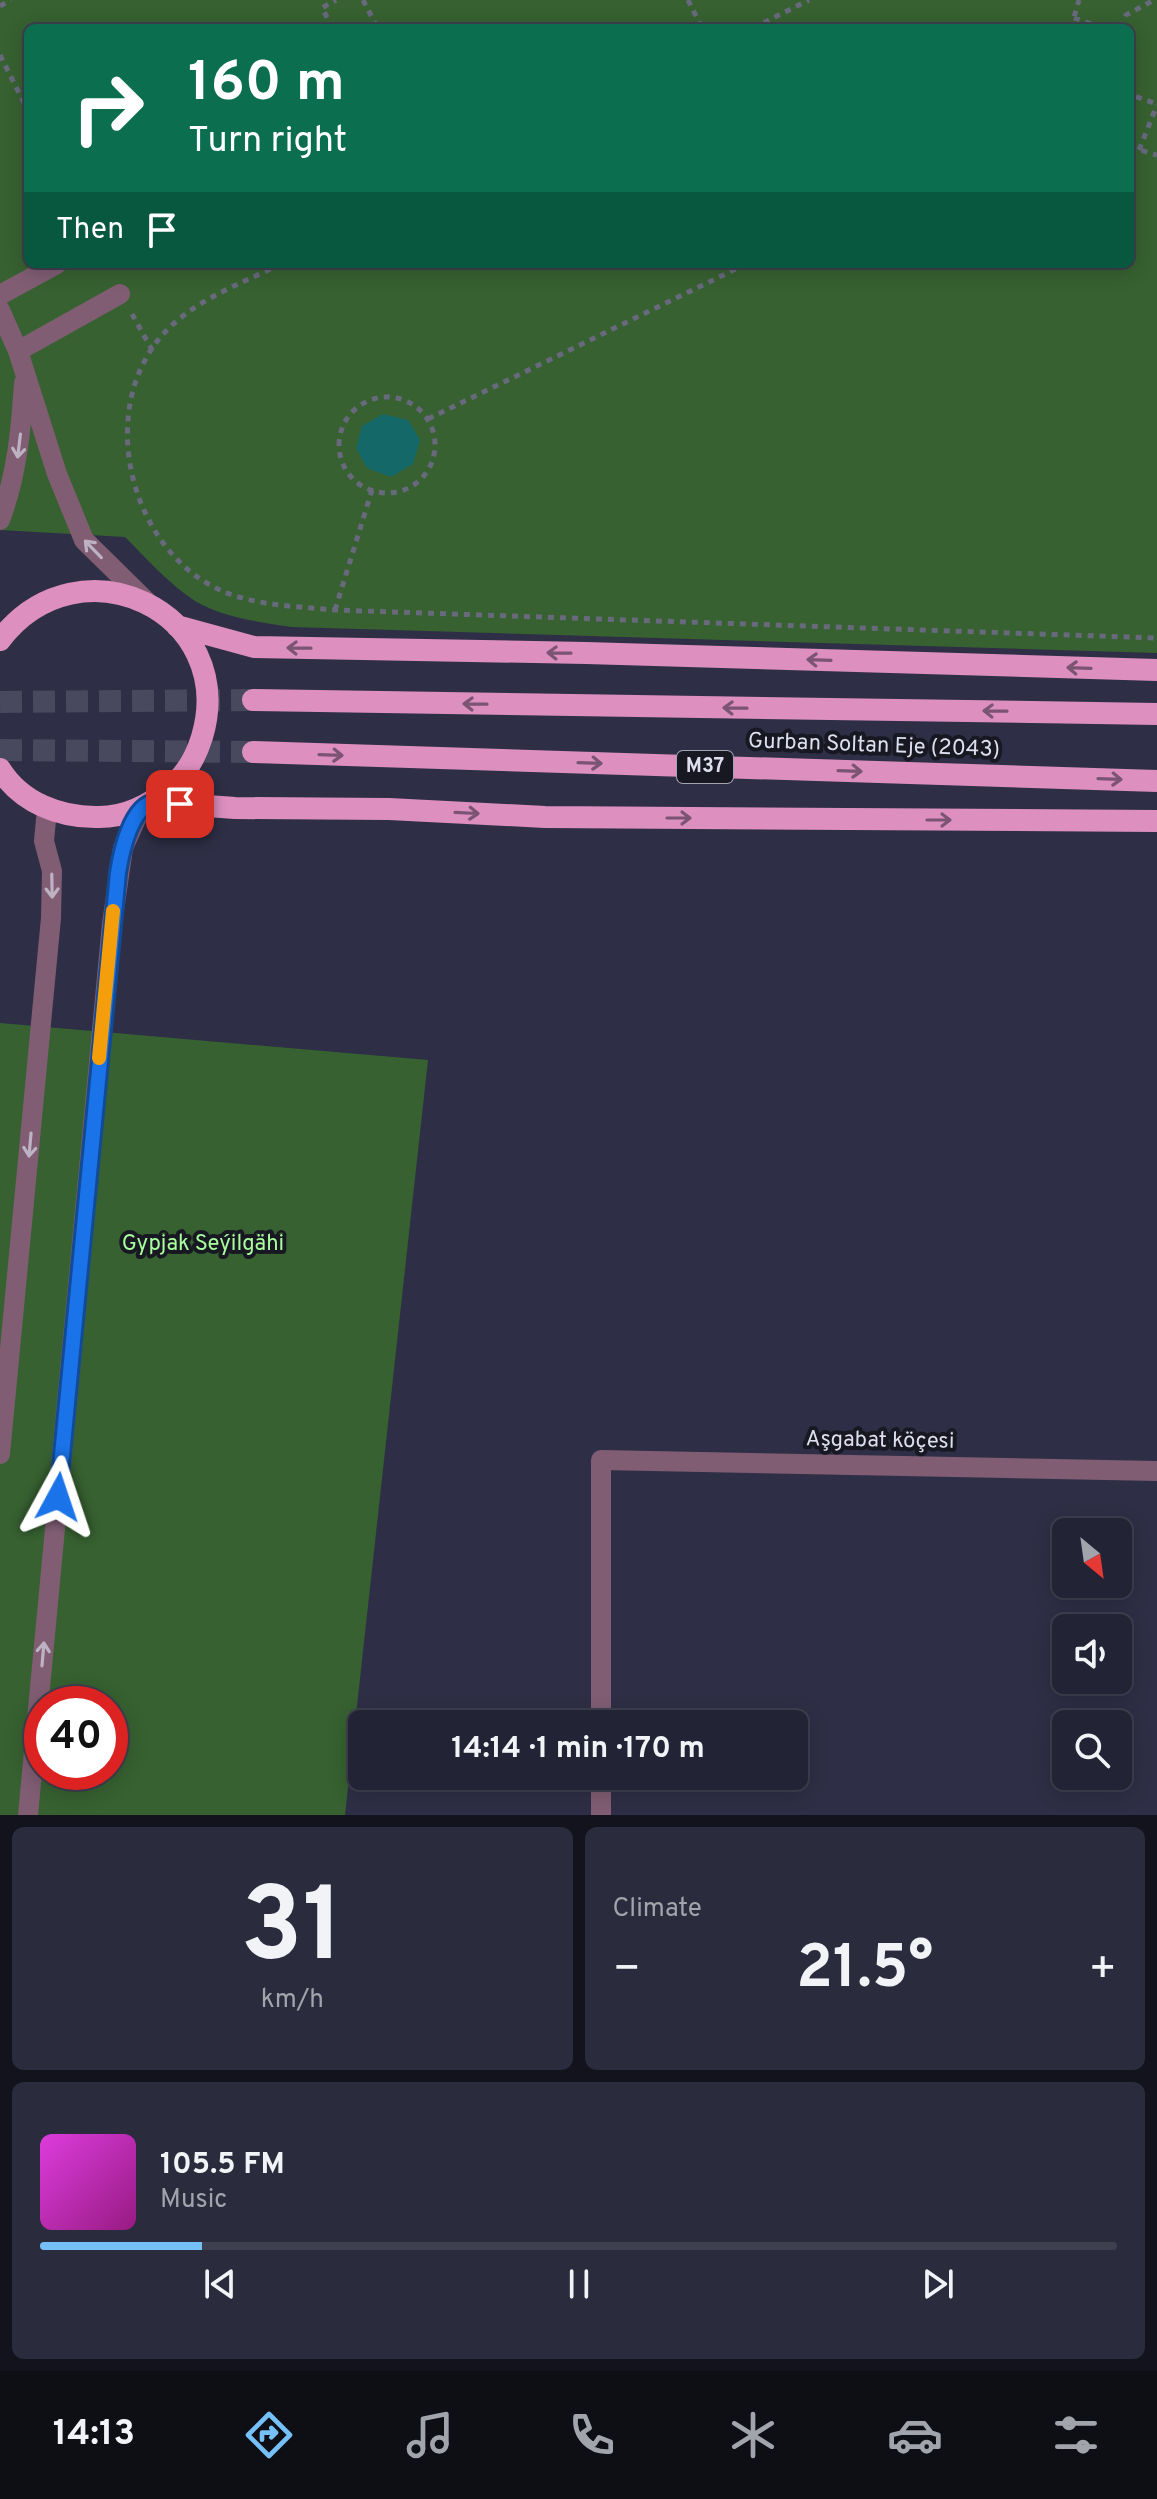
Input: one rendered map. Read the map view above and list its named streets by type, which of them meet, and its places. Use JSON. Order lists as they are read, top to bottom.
{
  "streets": {
    "highway": ["Gurban Soltan Eje (2043)", "M37"],
    "street": ["Aşgabat köçesi"]
  },
  "parks": ["Gypjak Seýilgähi"],
  "north": "bottom right",
  "page": {
    "turn": ["160 m", "Turn right"],
    "then": "Then",
    "limit": "40",
    "trip": "14:14 · 1 min · 170 m",
    "tile": [
      ["31", "km/h"],
      "Climate"
    ],
    "heat": ["−", "21.5°", "+"],
    "song": ["105.5 FM", "Music"],
    "tabs": "14:13"
  }
}
